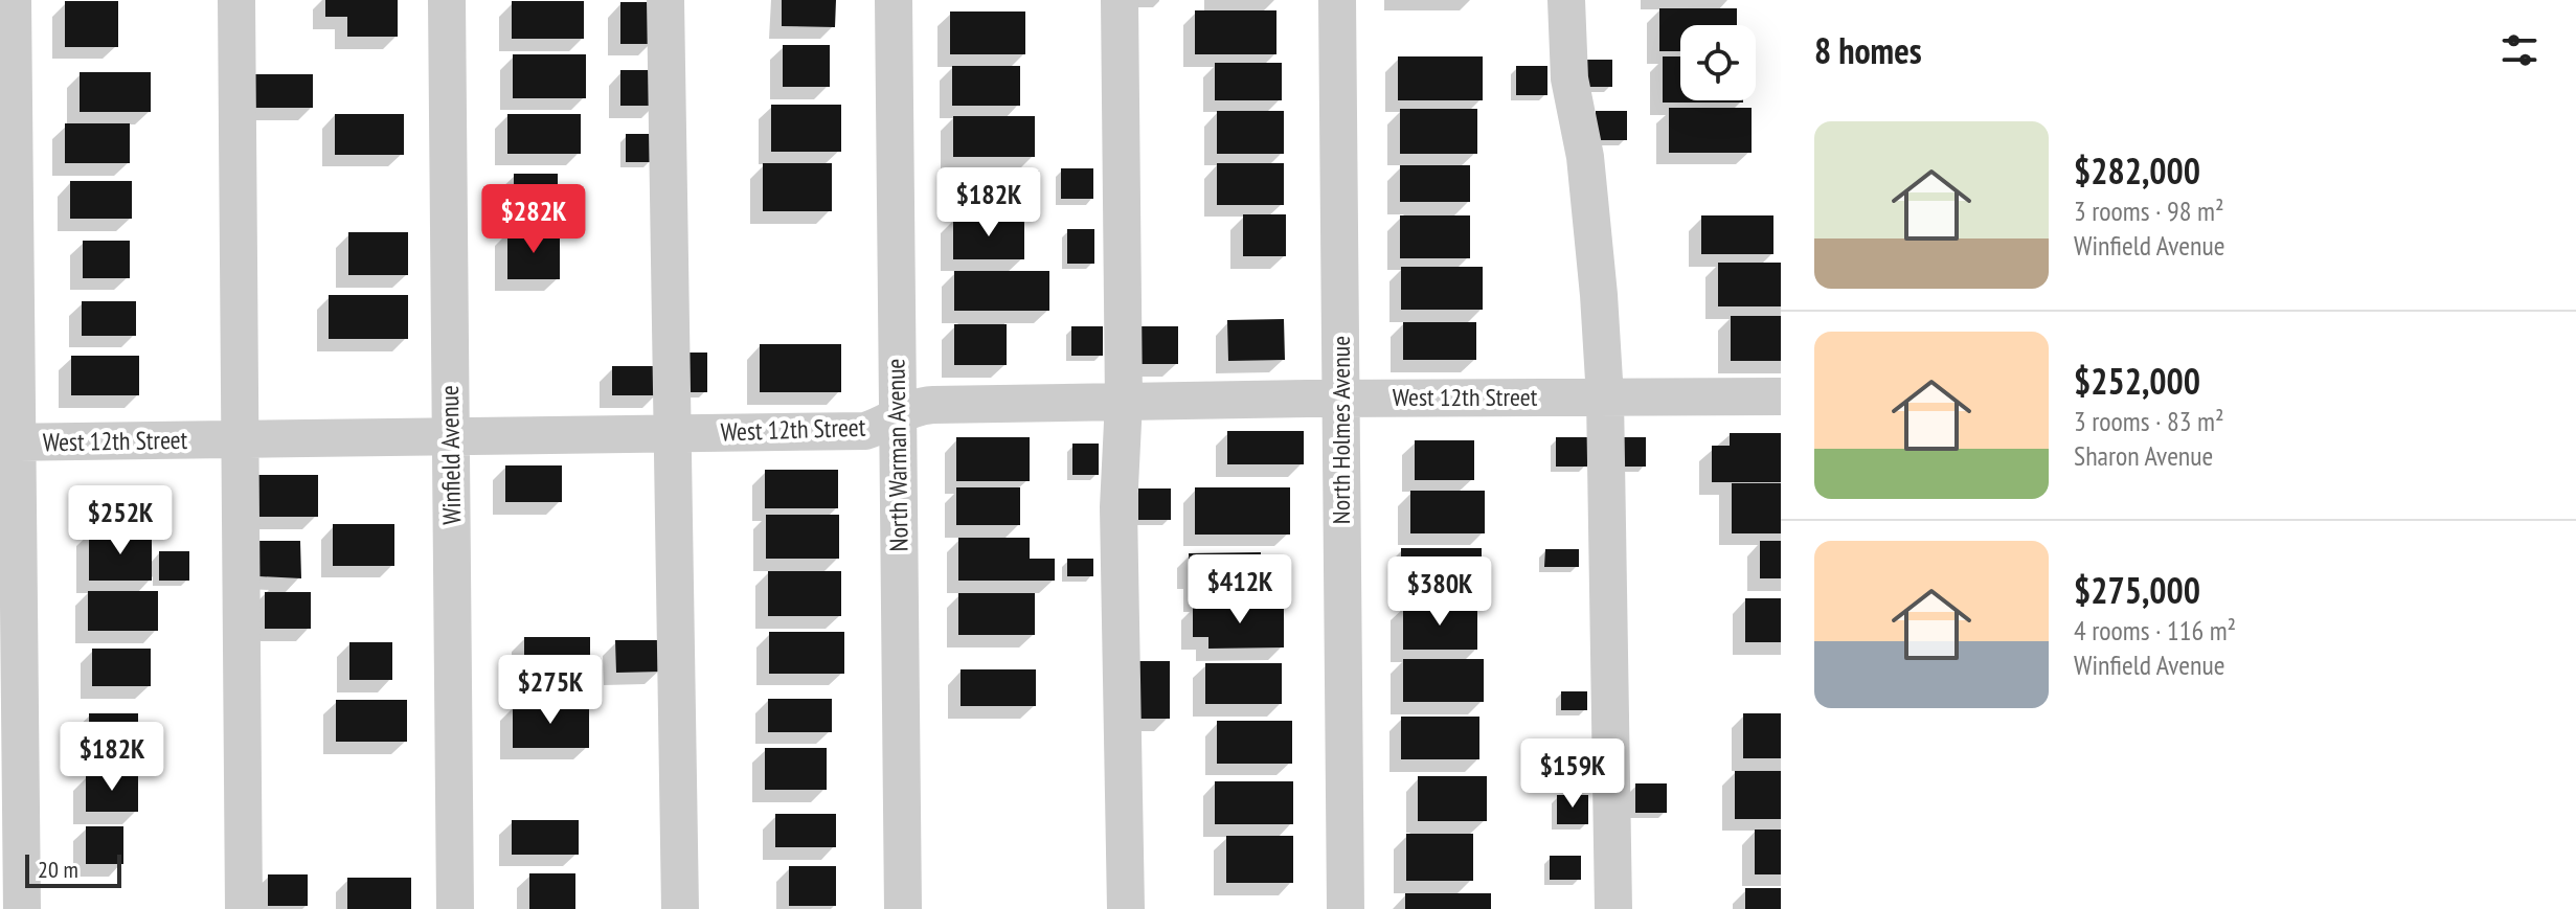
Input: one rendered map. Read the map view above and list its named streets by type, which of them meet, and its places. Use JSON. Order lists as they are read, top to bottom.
{
  "streets": {
    "street": [
      "West 12th Street",
      "North Holmes Avenue",
      "Winfield Avenue",
      "North Warman Avenue"
    ]
  },
  "crossings": [
    ["West 12th Street", "North Holmes Avenue"],
    ["West 12th Street", "Winfield Avenue"],
    ["West 12th Street", "North Warman Avenue"]
  ],
  "scale_bar": "20 m",
  "page": {
    "heading": "8 homes",
    "list": [
      {
        "name": "$282,000",
        "note": "3 rooms · 98 m² · Winfield Avenue"
      },
      {
        "name": "$252,000",
        "note": "3 rooms · 83 m² · Sharon Avenue"
      },
      {
        "name": "$275,000",
        "note": "4 rooms · 116 m² · Winfield Avenue"
      }
    ],
    "price": [
      "$182K",
      "$282K",
      "$252K",
      "$412K",
      "$380K",
      "$275K",
      "$182K",
      "$159K"
    ],
    "scale": "20 m"
  }
}
